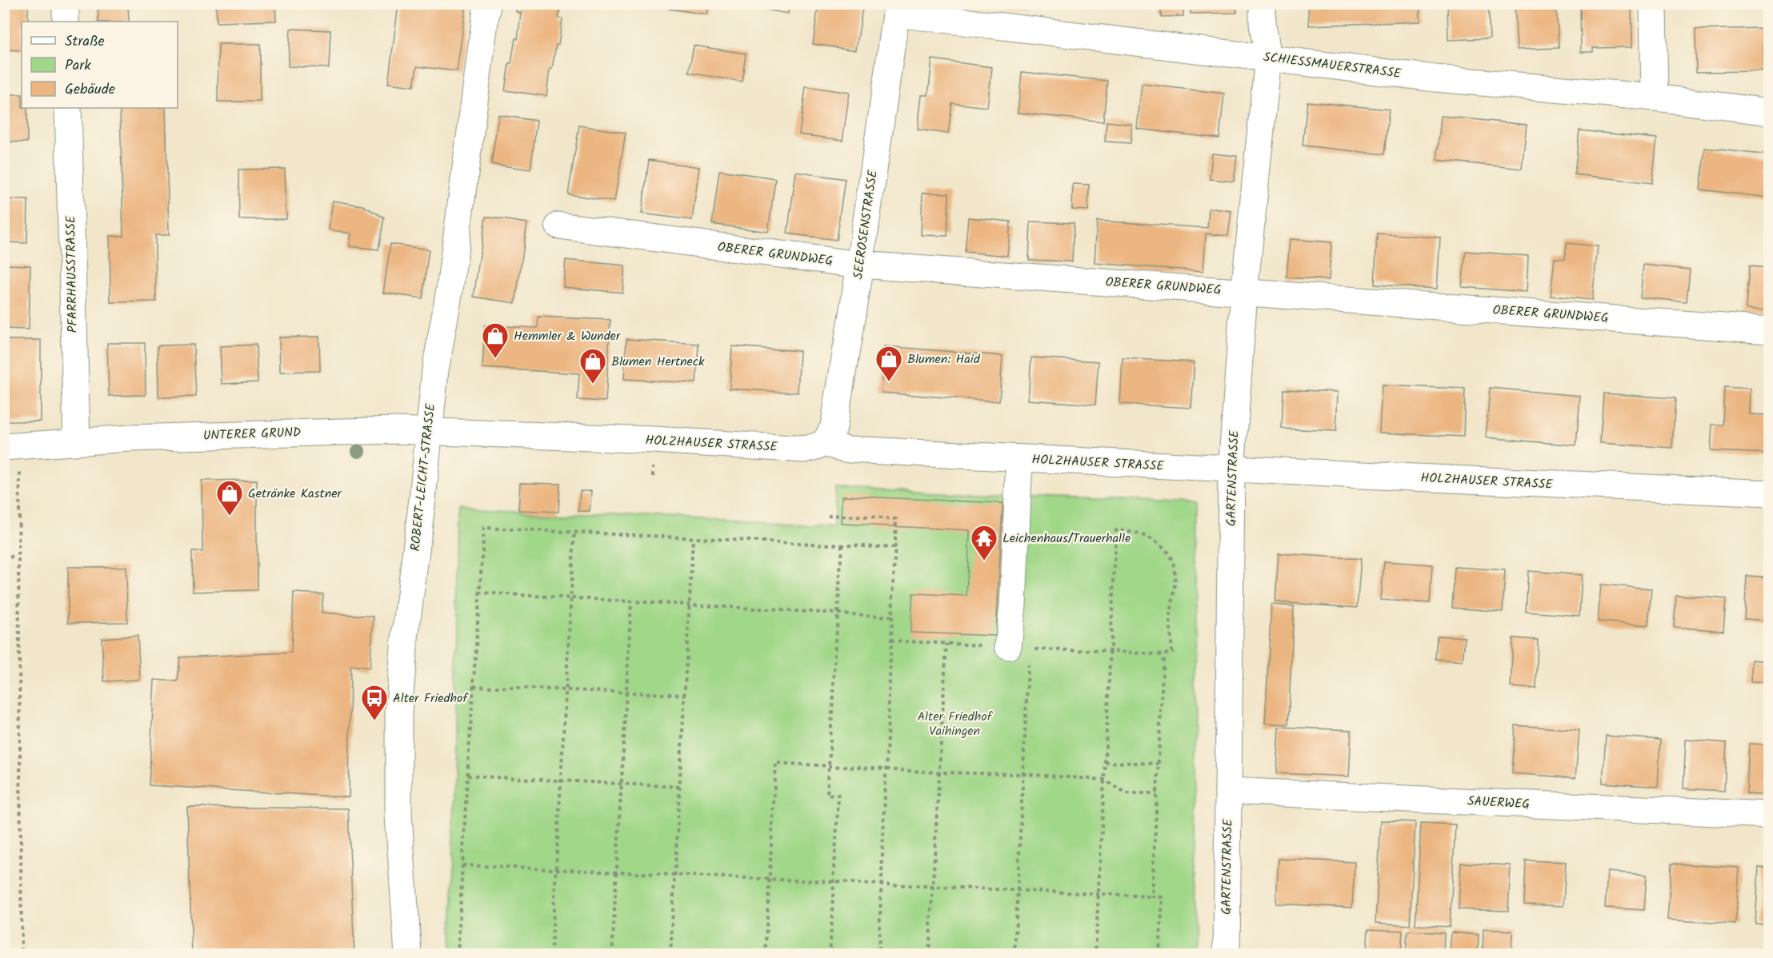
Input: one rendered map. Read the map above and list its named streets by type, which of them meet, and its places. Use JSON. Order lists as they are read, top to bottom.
{
  "streets": {
    "street": [
      "SCHIESSMAUERSTRASSE",
      "SEEROSENSTRASSE",
      "OBERER GRUNDWEG",
      "PFARRHAUSSTRASSE",
      "UNTERER GRUND",
      "HOLZHAUSER STRASSE",
      "ROBERT-LEICHT-STRASSE",
      "GARTENSTRASSE",
      "SAUERWEG"
    ]
  },
  "crossings": [
    ["SCHIESSMAUERSTRASSE", "SEEROSENSTRASSE"],
    ["SCHIESSMAUERSTRASSE", "GARTENSTRASSE"],
    ["SEEROSENSTRASSE", "OBERER GRUNDWEG"],
    ["SEEROSENSTRASSE", "HOLZHAUSER STRASSE"],
    ["OBERER GRUNDWEG", "GARTENSTRASSE"],
    ["PFARRHAUSSTRASSE", "UNTERER GRUND"],
    ["UNTERER GRUND", "HOLZHAUSER STRASSE"],
    ["UNTERER GRUND", "ROBERT-LEICHT-STRASSE"],
    ["HOLZHAUSER STRASSE", "ROBERT-LEICHT-STRASSE"],
    ["HOLZHAUSER STRASSE", "GARTENSTRASSE"],
    ["GARTENSTRASSE", "SAUERWEG"]
  ],
  "parks": ["Alter Friedhof Vaihingen"],
  "places": {
    "shop": [
      "Hemmler & Wunder",
      "Blumen: Haid",
      "Blumen Hertneck",
      "Getränke Kastner"
    ],
    "temple": ["Leichenhaus/Trauerhalle"],
    "bus stop": ["Alter Friedhof"]
  },
  "legend": ["Straße", "Park", "Gebäude"]
}
